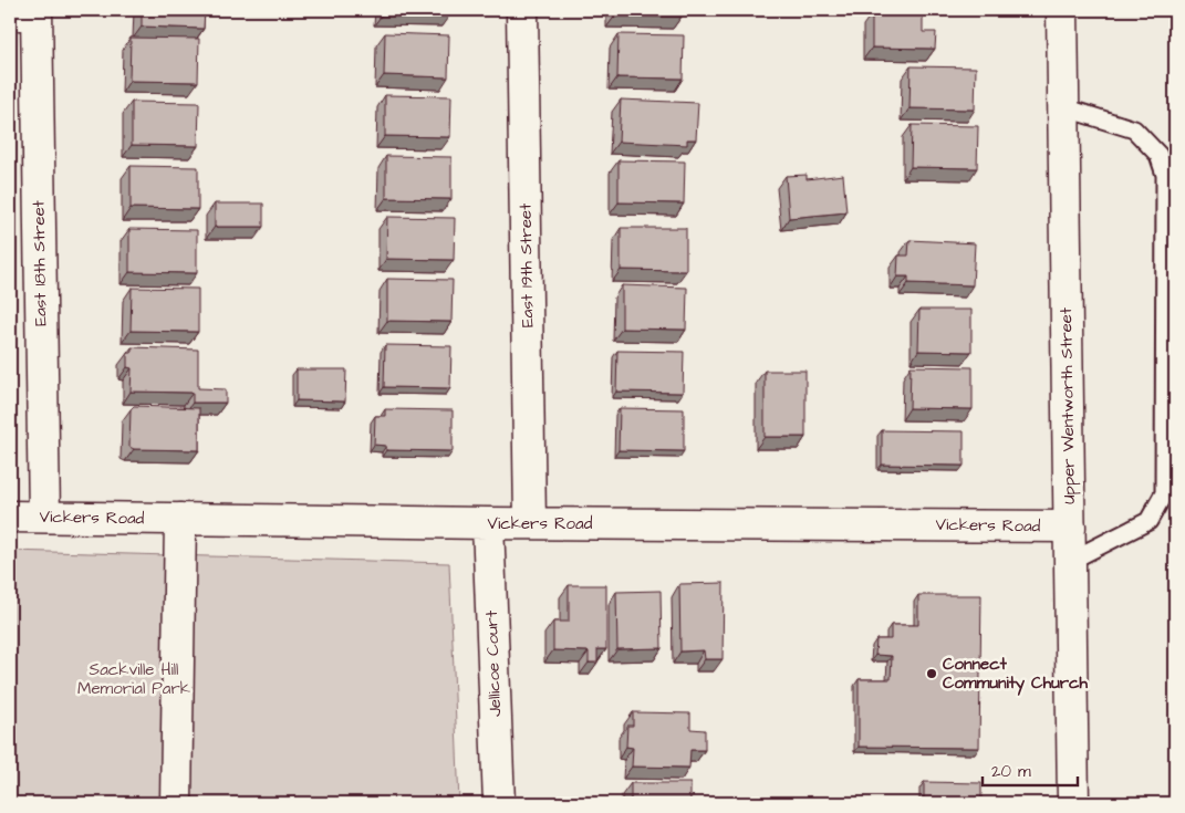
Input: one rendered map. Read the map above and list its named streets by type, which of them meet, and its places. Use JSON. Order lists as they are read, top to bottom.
{
  "streets": {
    "street": [
      "East 18th Street",
      "East 19th Street",
      "Upper Wentworth Street",
      "Vickers Road",
      "Jellicoe Court"
    ]
  },
  "crossings": [
    ["East 18th Street", "Vickers Road"],
    ["East 19th Street", "Vickers Road"],
    ["Upper Wentworth Street", "Vickers Road"],
    ["Vickers Road", "Jellicoe Court"]
  ],
  "parks": ["Sackville Hill Memorial Park"],
  "places": ["Connect Community Church"],
  "scale_bar": "20 m"
}
